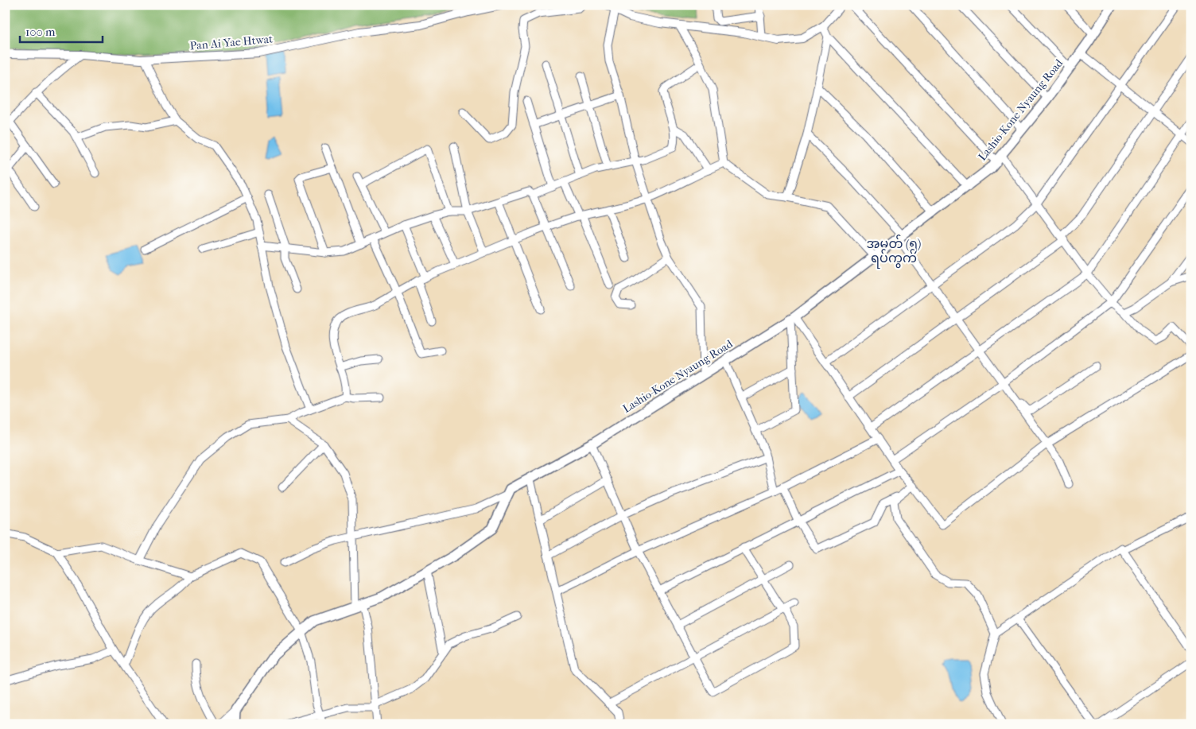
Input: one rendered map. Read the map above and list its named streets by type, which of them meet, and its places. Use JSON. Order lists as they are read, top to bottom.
{
  "streets": {
    "main road": ["Lashio-Kone Nyaung Road"],
    "street": ["Pan Ai Yae Htwat"]
  },
  "districts": ["အမှတ် (၅) ရပ်ကွက်"],
  "scale_bar": "100 m"
}
